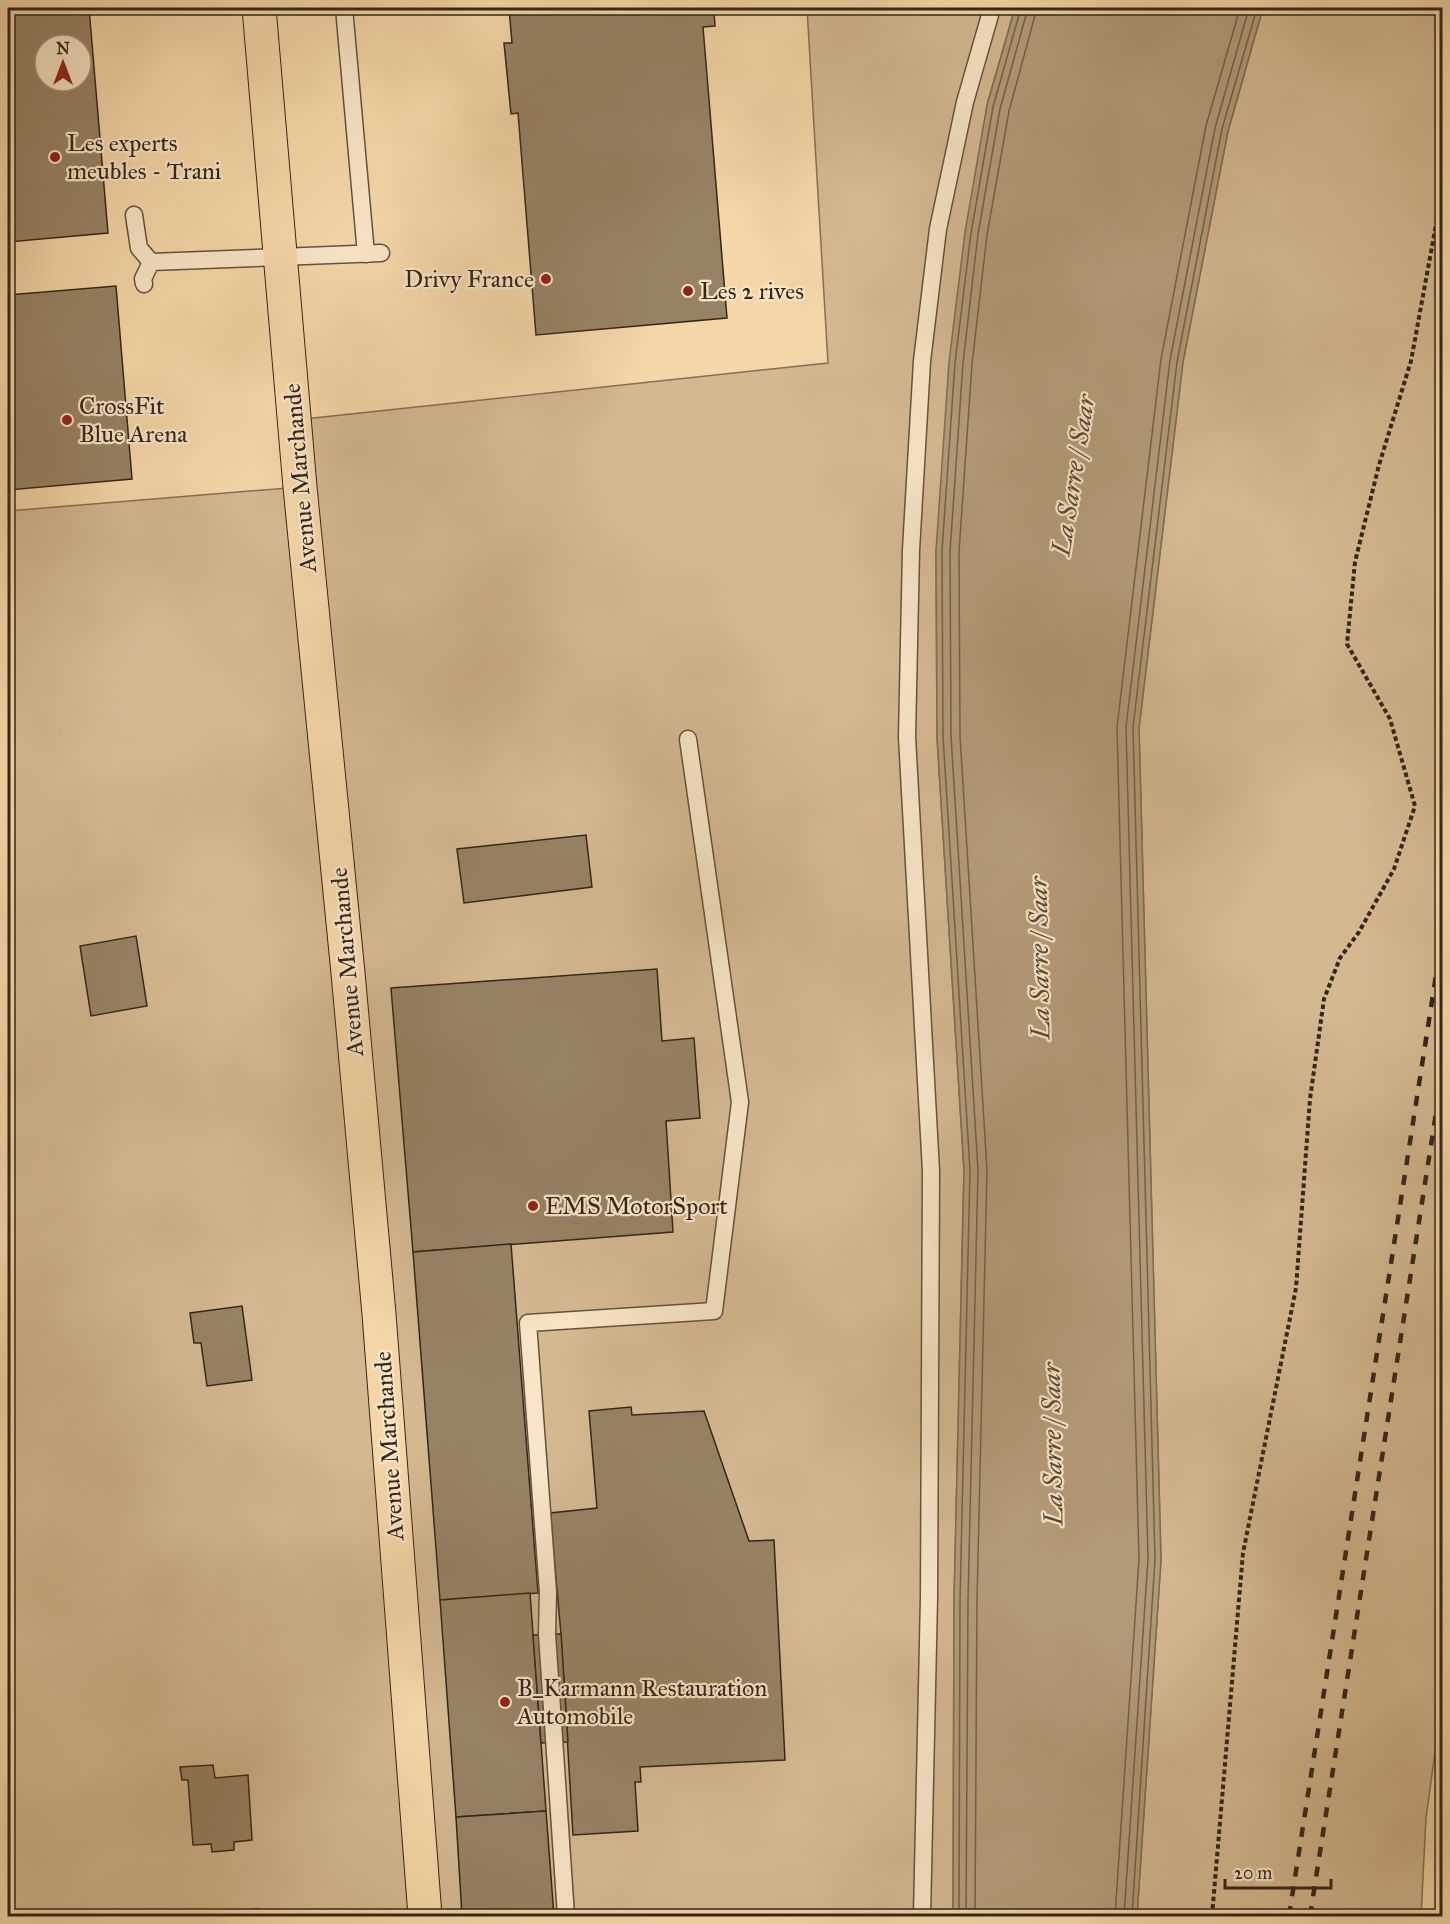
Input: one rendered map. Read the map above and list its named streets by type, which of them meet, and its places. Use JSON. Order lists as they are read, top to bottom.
{
  "streets": {
    "main road": ["Avenue Marchande"]
  },
  "water": ["La Sarre / Saar"],
  "places": [
    "Les experts meubles - Trani",
    "Drivy France",
    "Les 2 rives",
    "CrossFit Blue Arena",
    "EMS MotorSport",
    "B_Karmann Restauration Automobile"
  ],
  "scale_bar": "20 m",
  "north": "top"
}
